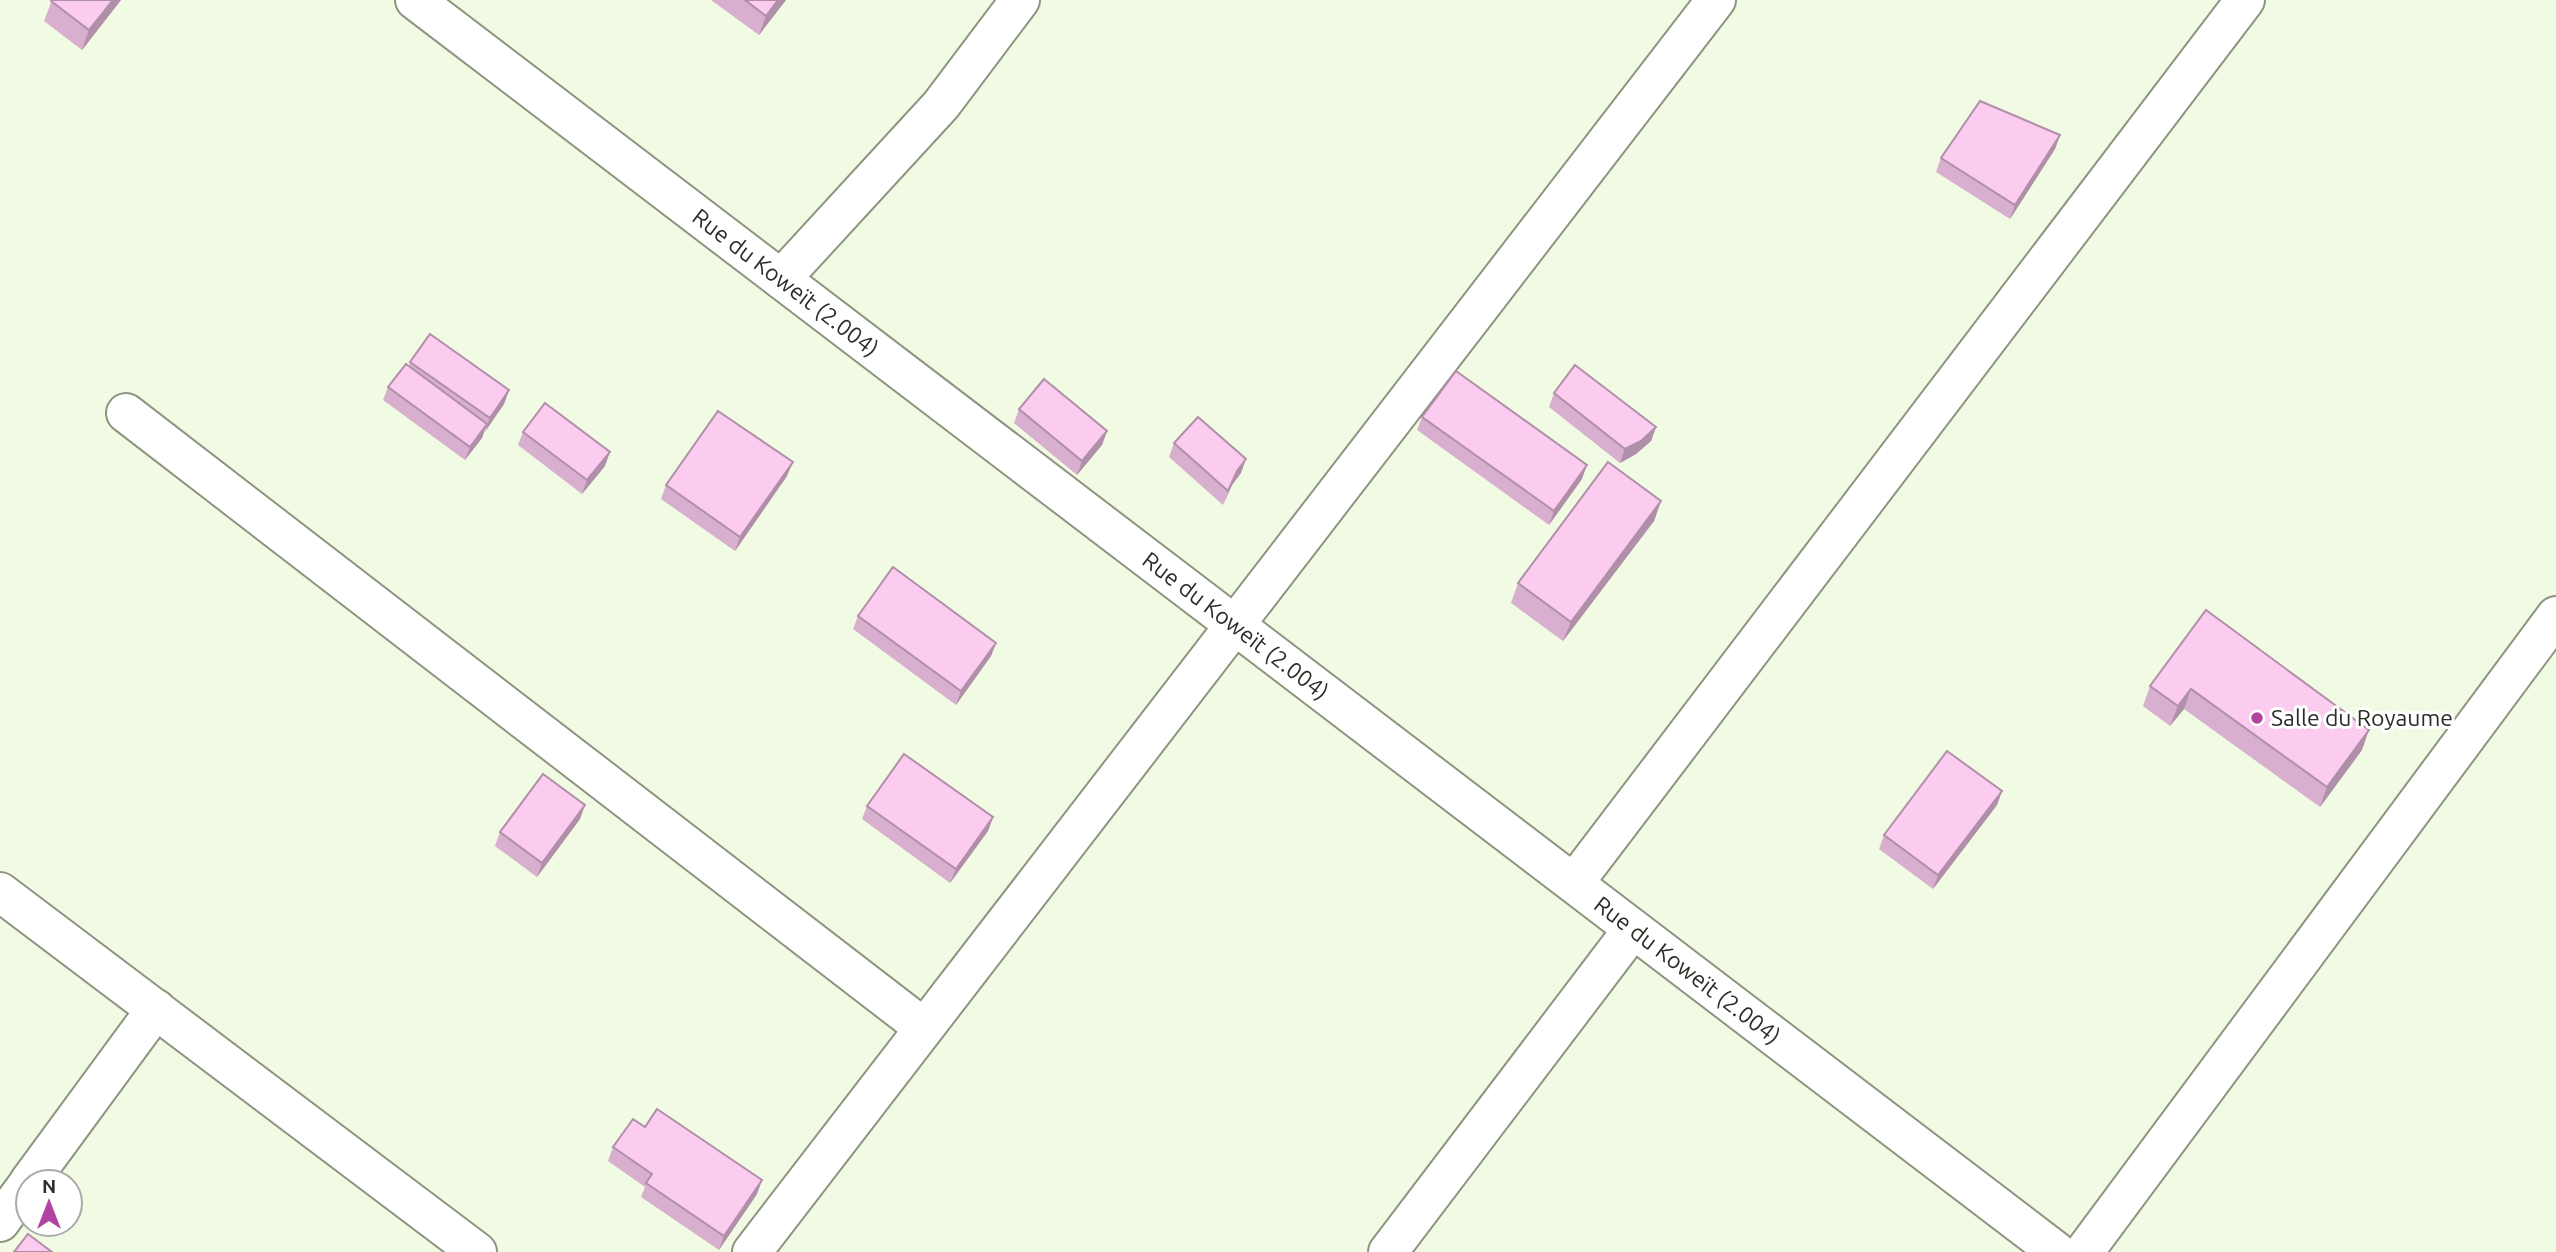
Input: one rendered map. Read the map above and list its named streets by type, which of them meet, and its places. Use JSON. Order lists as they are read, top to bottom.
{
  "streets": {
    "street": ["Rue du Koweït (2.004)"]
  },
  "places": ["Salle du Royaume"],
  "north": "top"
}
